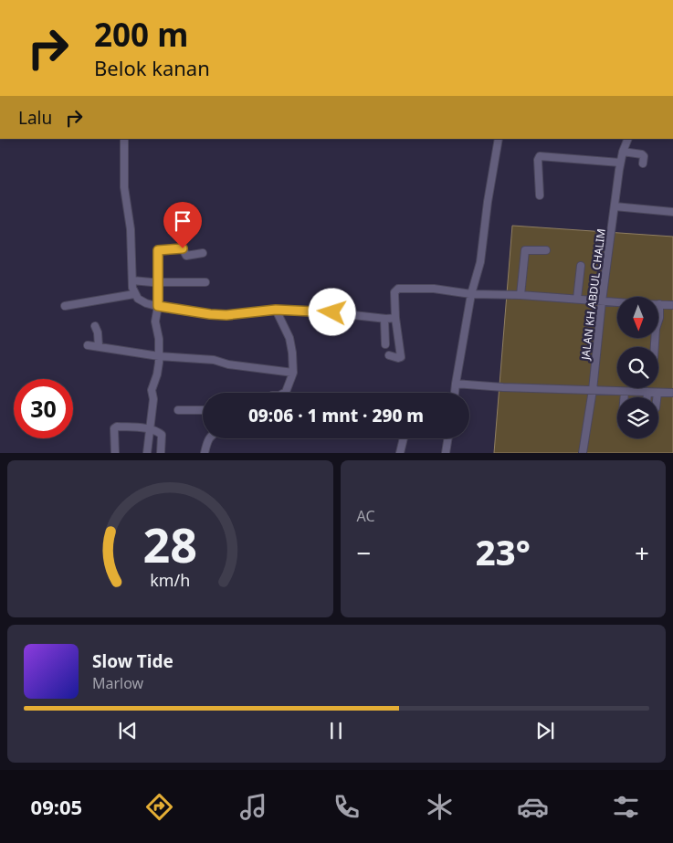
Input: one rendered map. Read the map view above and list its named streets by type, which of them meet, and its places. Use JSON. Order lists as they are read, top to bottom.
{
  "streets": {
    "street": ["JALAN KH ABDUL CHALIM"]
  },
  "north": "bottom",
  "page": {
    "turn": ["200 m", "Belok kanan"],
    "then": "Lalu",
    "limit": "30",
    "trip": "09:06 · 1 mnt · 290 m",
    "tile": "AC",
    "heat": ["−", "23°", "+"],
    "song": ["Slow Tide", "Marlow"],
    "tabs": "09:05",
    "gauge": ["28", "km/h"]
  }
}
